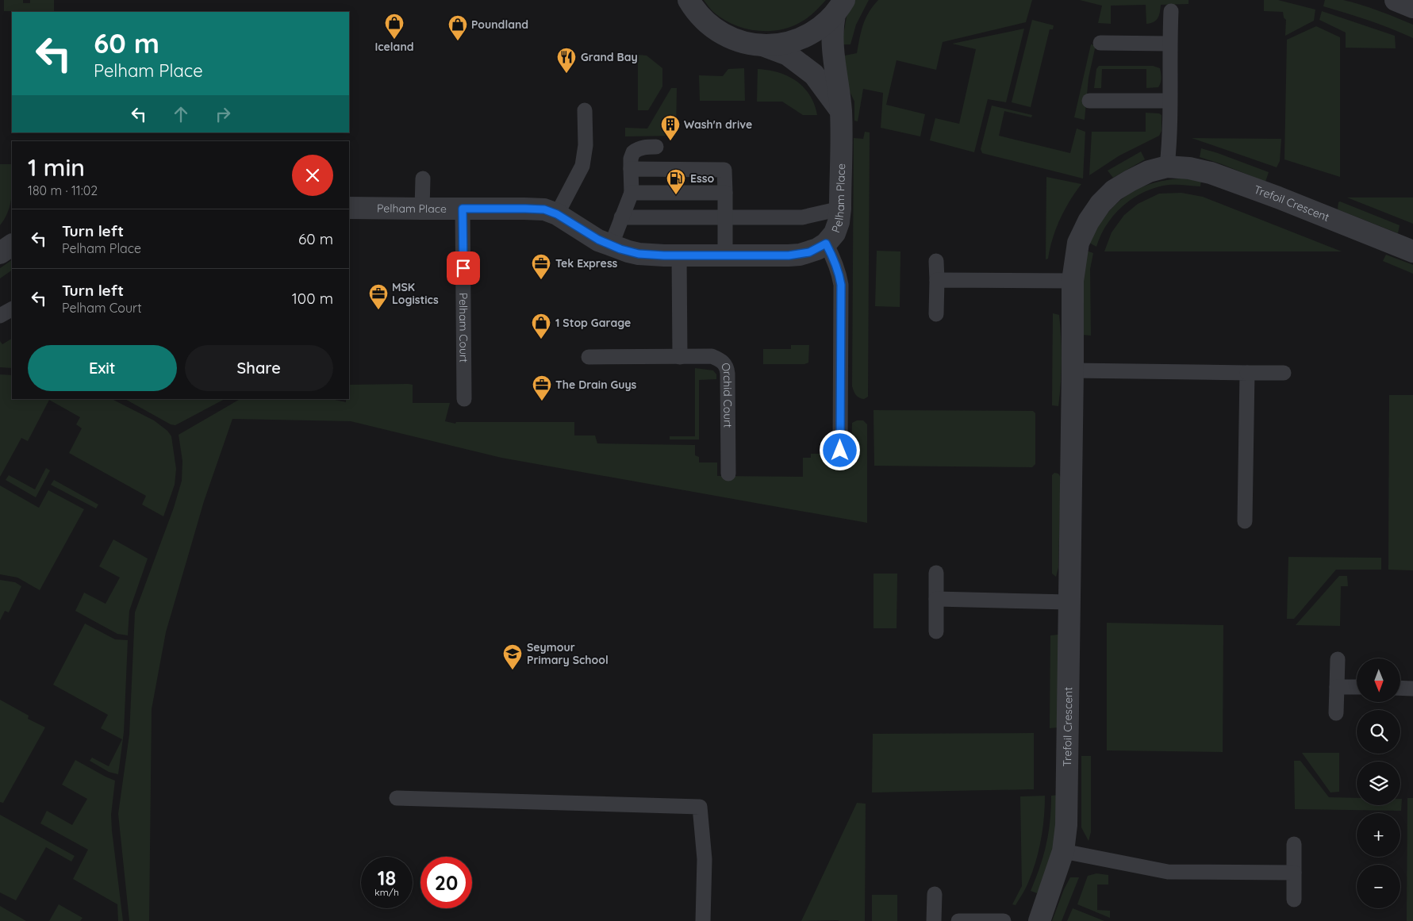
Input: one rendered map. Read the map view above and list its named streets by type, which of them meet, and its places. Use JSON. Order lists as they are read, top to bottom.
{
  "streets": {
    "street": ["Pelham Place", "Trefoil Crescent"],
    "lane": ["Pelham Court", "Orchid Court"]
  },
  "crossings": [
    ["Pelham Place", "Pelham Court"]
  ],
  "places": {
    "shop": ["Iceland", "Poundland", "1 Stop Garage"],
    "restaurant": ["Grand Bay"],
    "building": ["Wash'n drive"],
    "fuel station": ["Esso"],
    "office": ["Tek Express", "MSK Logistics", "The Drain Guys"],
    "school or university": ["Seymour Primary School"]
  },
  "north": "bottom",
  "page": {
    "turn": ["60 m", "Pelham Place"],
    "heading": ["1 min", "180 m · 11:02"],
    "list": [
      {
        "name": "Turn left",
        "note": "Pelham Place",
        "value": "60 m"
      },
      {
        "name": "Turn left",
        "note": "Pelham Court",
        "value": "100 m"
      }
    ],
    "buttons": ["Exit", "Share"],
    "map_buttons": ["+", "−"],
    "speed": "18 km/h",
    "limit": "20"
  }
}
